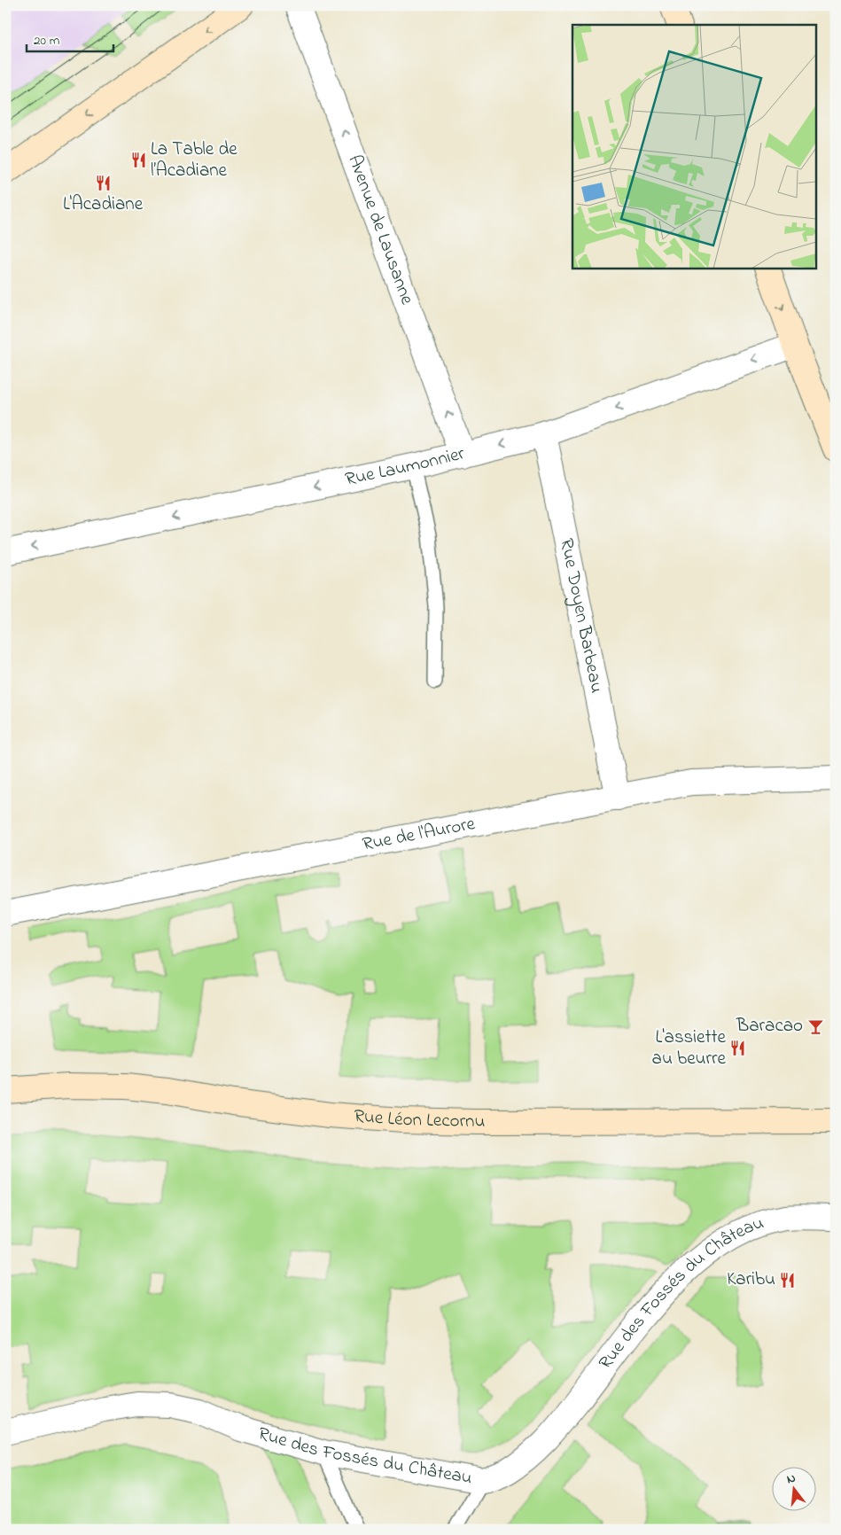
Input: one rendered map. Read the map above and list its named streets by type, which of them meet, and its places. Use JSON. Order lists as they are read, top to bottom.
{
  "streets": {
    "main road": ["Rue Léon Lecornu"],
    "street": [
      "Avenue de Lausanne",
      "Rue Laumonnier",
      "Rue Doyen Barbeau",
      "Rue de l'Aurore",
      "Rue des Fossés du Château"
    ]
  },
  "crossings": [
    ["Avenue de Lausanne", "Rue Laumonnier"],
    ["Rue Laumonnier", "Rue Doyen Barbeau"],
    ["Rue Doyen Barbeau", "Rue de l'Aurore"]
  ],
  "one_way": ["Avenue de Lausanne", "Rue Laumonnier"],
  "places": {
    "restaurant": [
      "La Table de l’Acadiane",
      "L'Acadiane",
      "L'assiette au beurre",
      "Karibu"
    ],
    "bar": ["Baracao"]
  },
  "scale_bar": "20 m",
  "north": "top"
}
